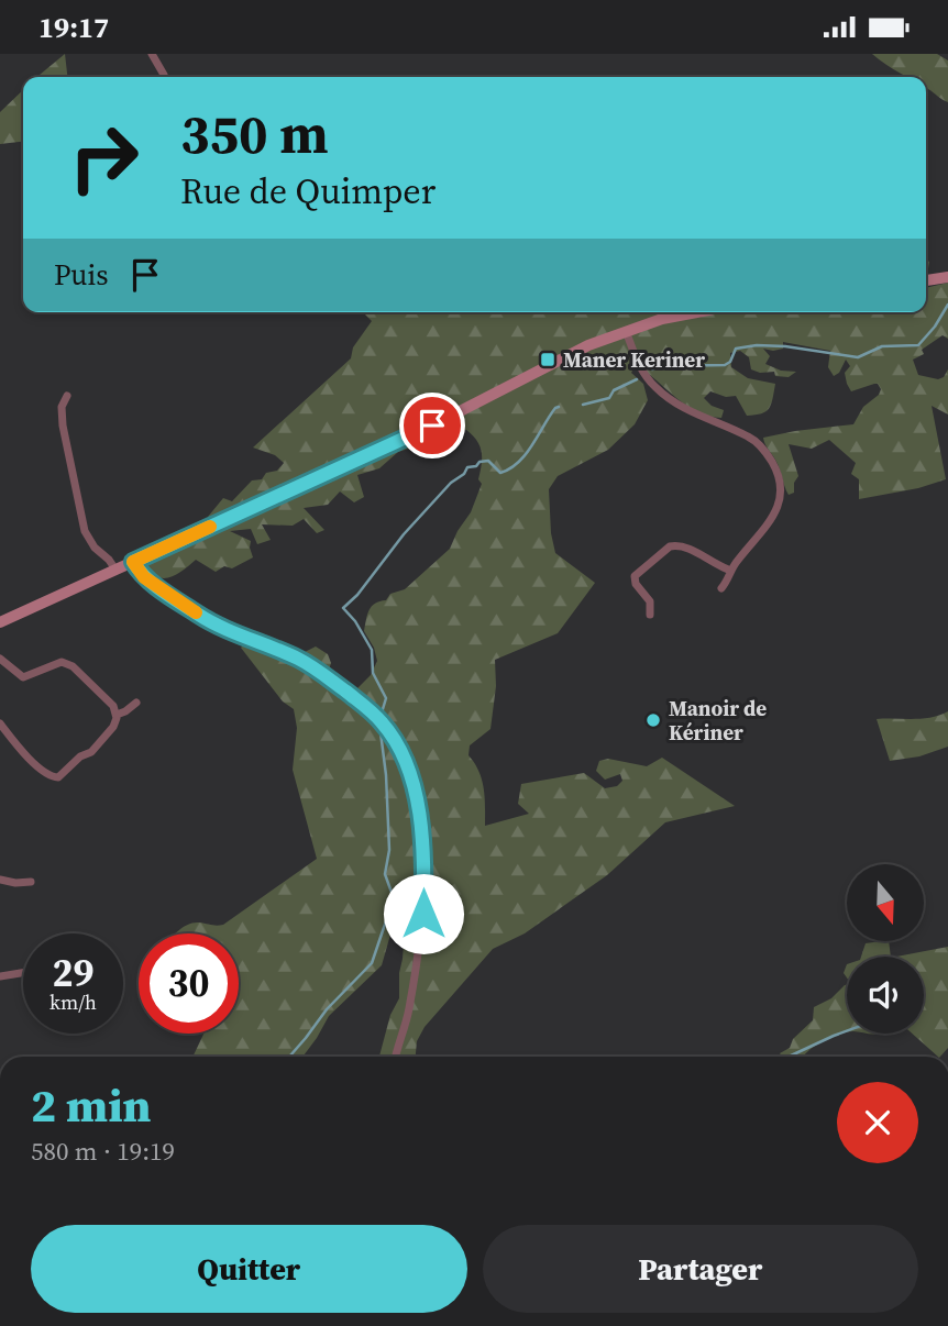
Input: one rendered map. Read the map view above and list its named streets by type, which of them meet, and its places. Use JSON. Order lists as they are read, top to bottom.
{
  "places": {
    "transit": ["Maner Keriner"],
    "other": ["Manoir de Kériner"]
  },
  "north": "bottom",
  "page": {
    "status": "19:17",
    "turn": ["350 m", "Rue de Quimper"],
    "then": "Puis",
    "speed": "29 km/h",
    "limit": "30",
    "heading": ["2 min", "580 m · 19:19"],
    "buttons": ["Quitter", "Partager"]
  }
}
